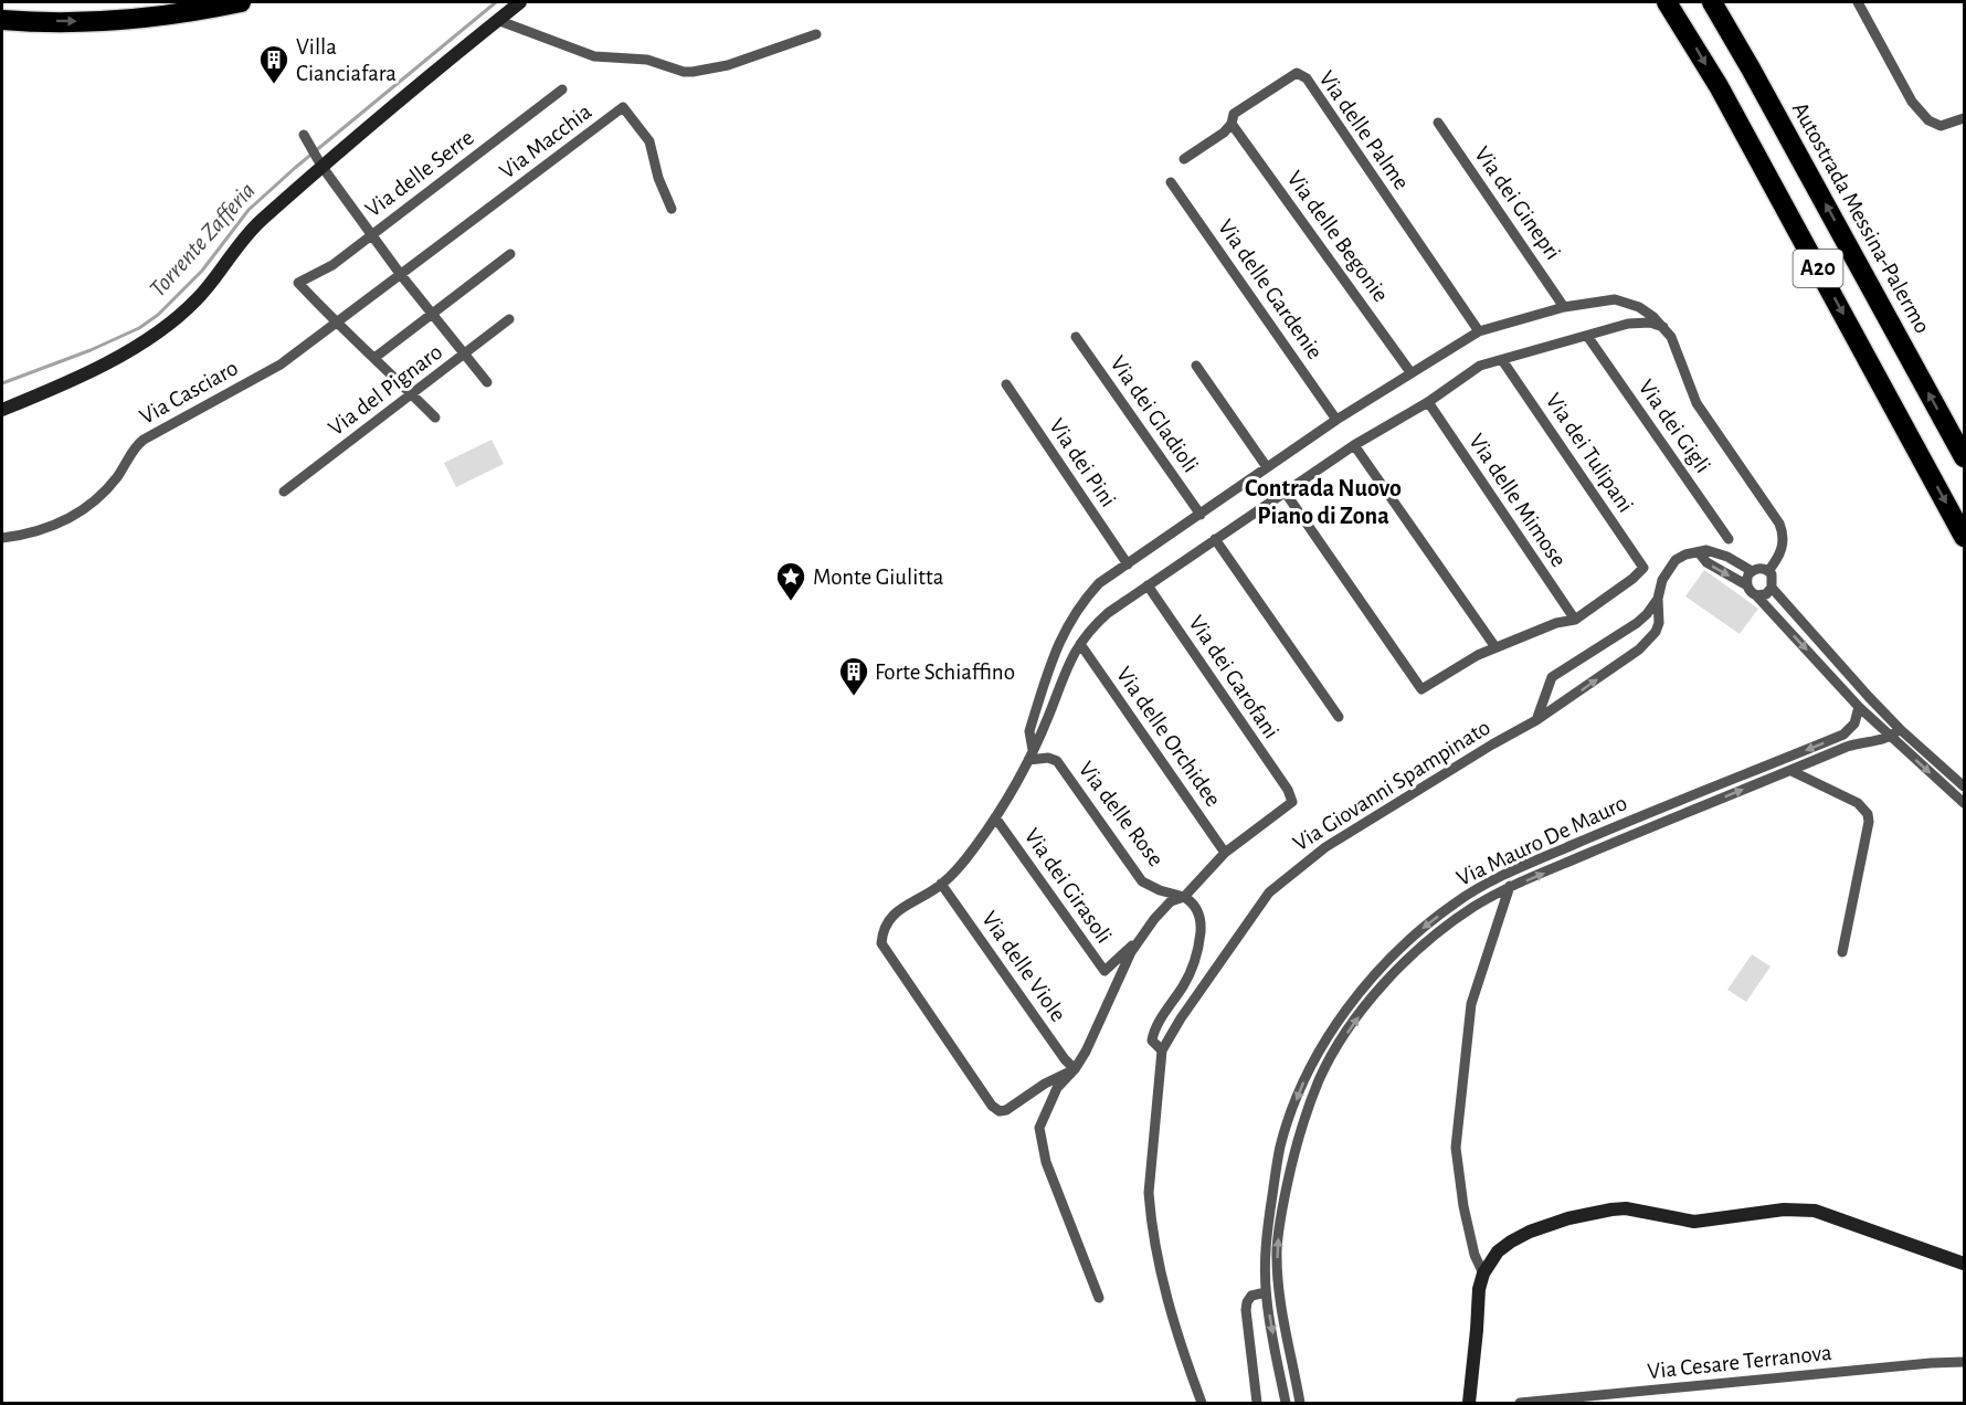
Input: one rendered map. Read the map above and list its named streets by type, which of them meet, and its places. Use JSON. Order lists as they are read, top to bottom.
{
  "streets": {
    "highway": ["Autostrada Messina-Palermo", "A20"],
    "street": [
      "Via delle Palme",
      "Via Macchia",
      "Via delle Serre",
      "Via dei Ginepri",
      "Via delle Begonie",
      "Via delle Gardenie",
      "Via del Pignaro",
      "Via Casciaro",
      "Via dei Gladioli",
      "Via dei Gigli",
      "Via dei Tulipani",
      "Via dei Pini",
      "Via delle Mimose",
      "Via dei Garofani",
      "Via delle Orchidee",
      "Via Giovanni Spampinato",
      "Via delle Rose",
      "Via Mauro De Mauro",
      "Via dei Girasoli",
      "Via delle Viole",
      "Via Cesare Terranova"
    ]
  },
  "crossings": [
    ["Via delle Palme", "Via delle Begonie"],
    ["Via Macchia", "Via Casciaro"],
    ["Via delle Serre", "Via Casciaro"],
    ["Via dei Tulipani", "Via delle Mimose"],
    ["Via dei Garofani", "Via delle Orchidee"]
  ],
  "districts": ["Contrada Nuovo Piano di Zona"],
  "water": ["Torrente Zafferia"],
  "places": {
    "building": ["Villa Cianciafara", "Forte Schiaffino"],
    "place": ["Monte Giulitta"]
  }
}
